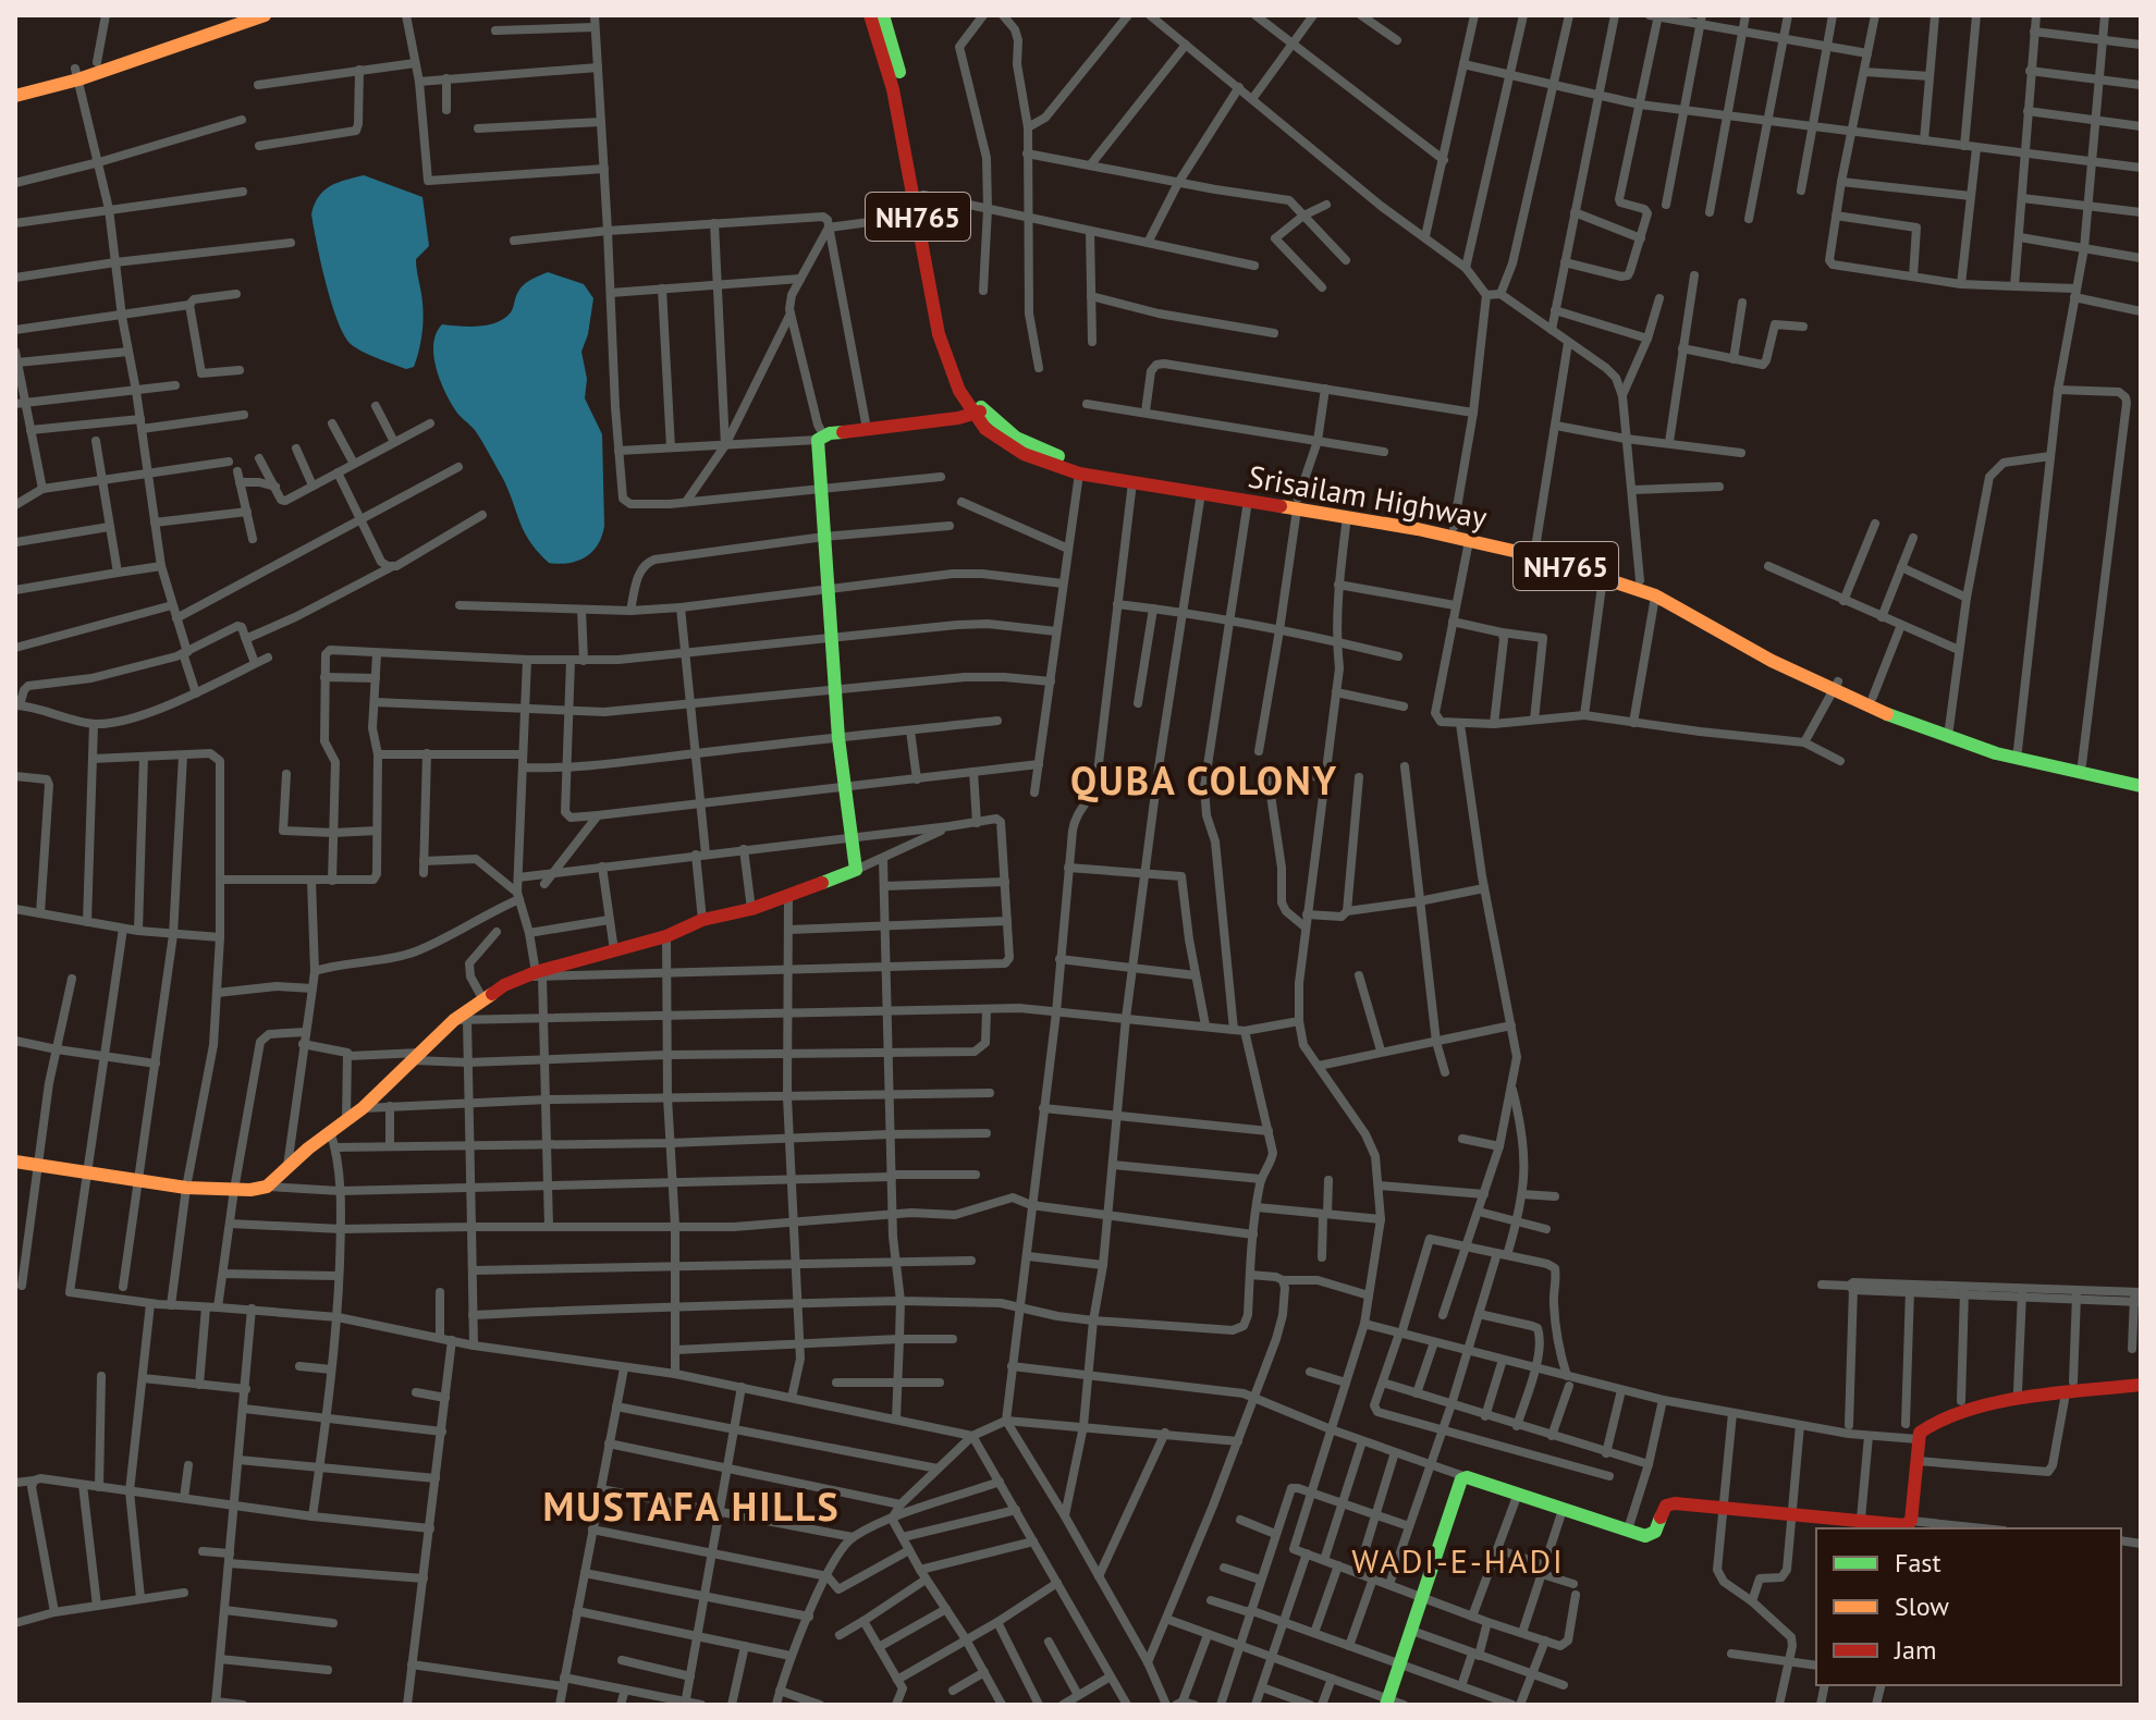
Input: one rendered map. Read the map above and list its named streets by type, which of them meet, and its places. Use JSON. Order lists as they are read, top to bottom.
{
  "streets": {
    "main road": ["NH765", "Srisailam Highway"]
  },
  "districts": ["QUBA COLONY", "MUSTAFA HILLS", "WADI-E-HADI"],
  "legend": ["Fast", "Slow", "Jam"]
}
